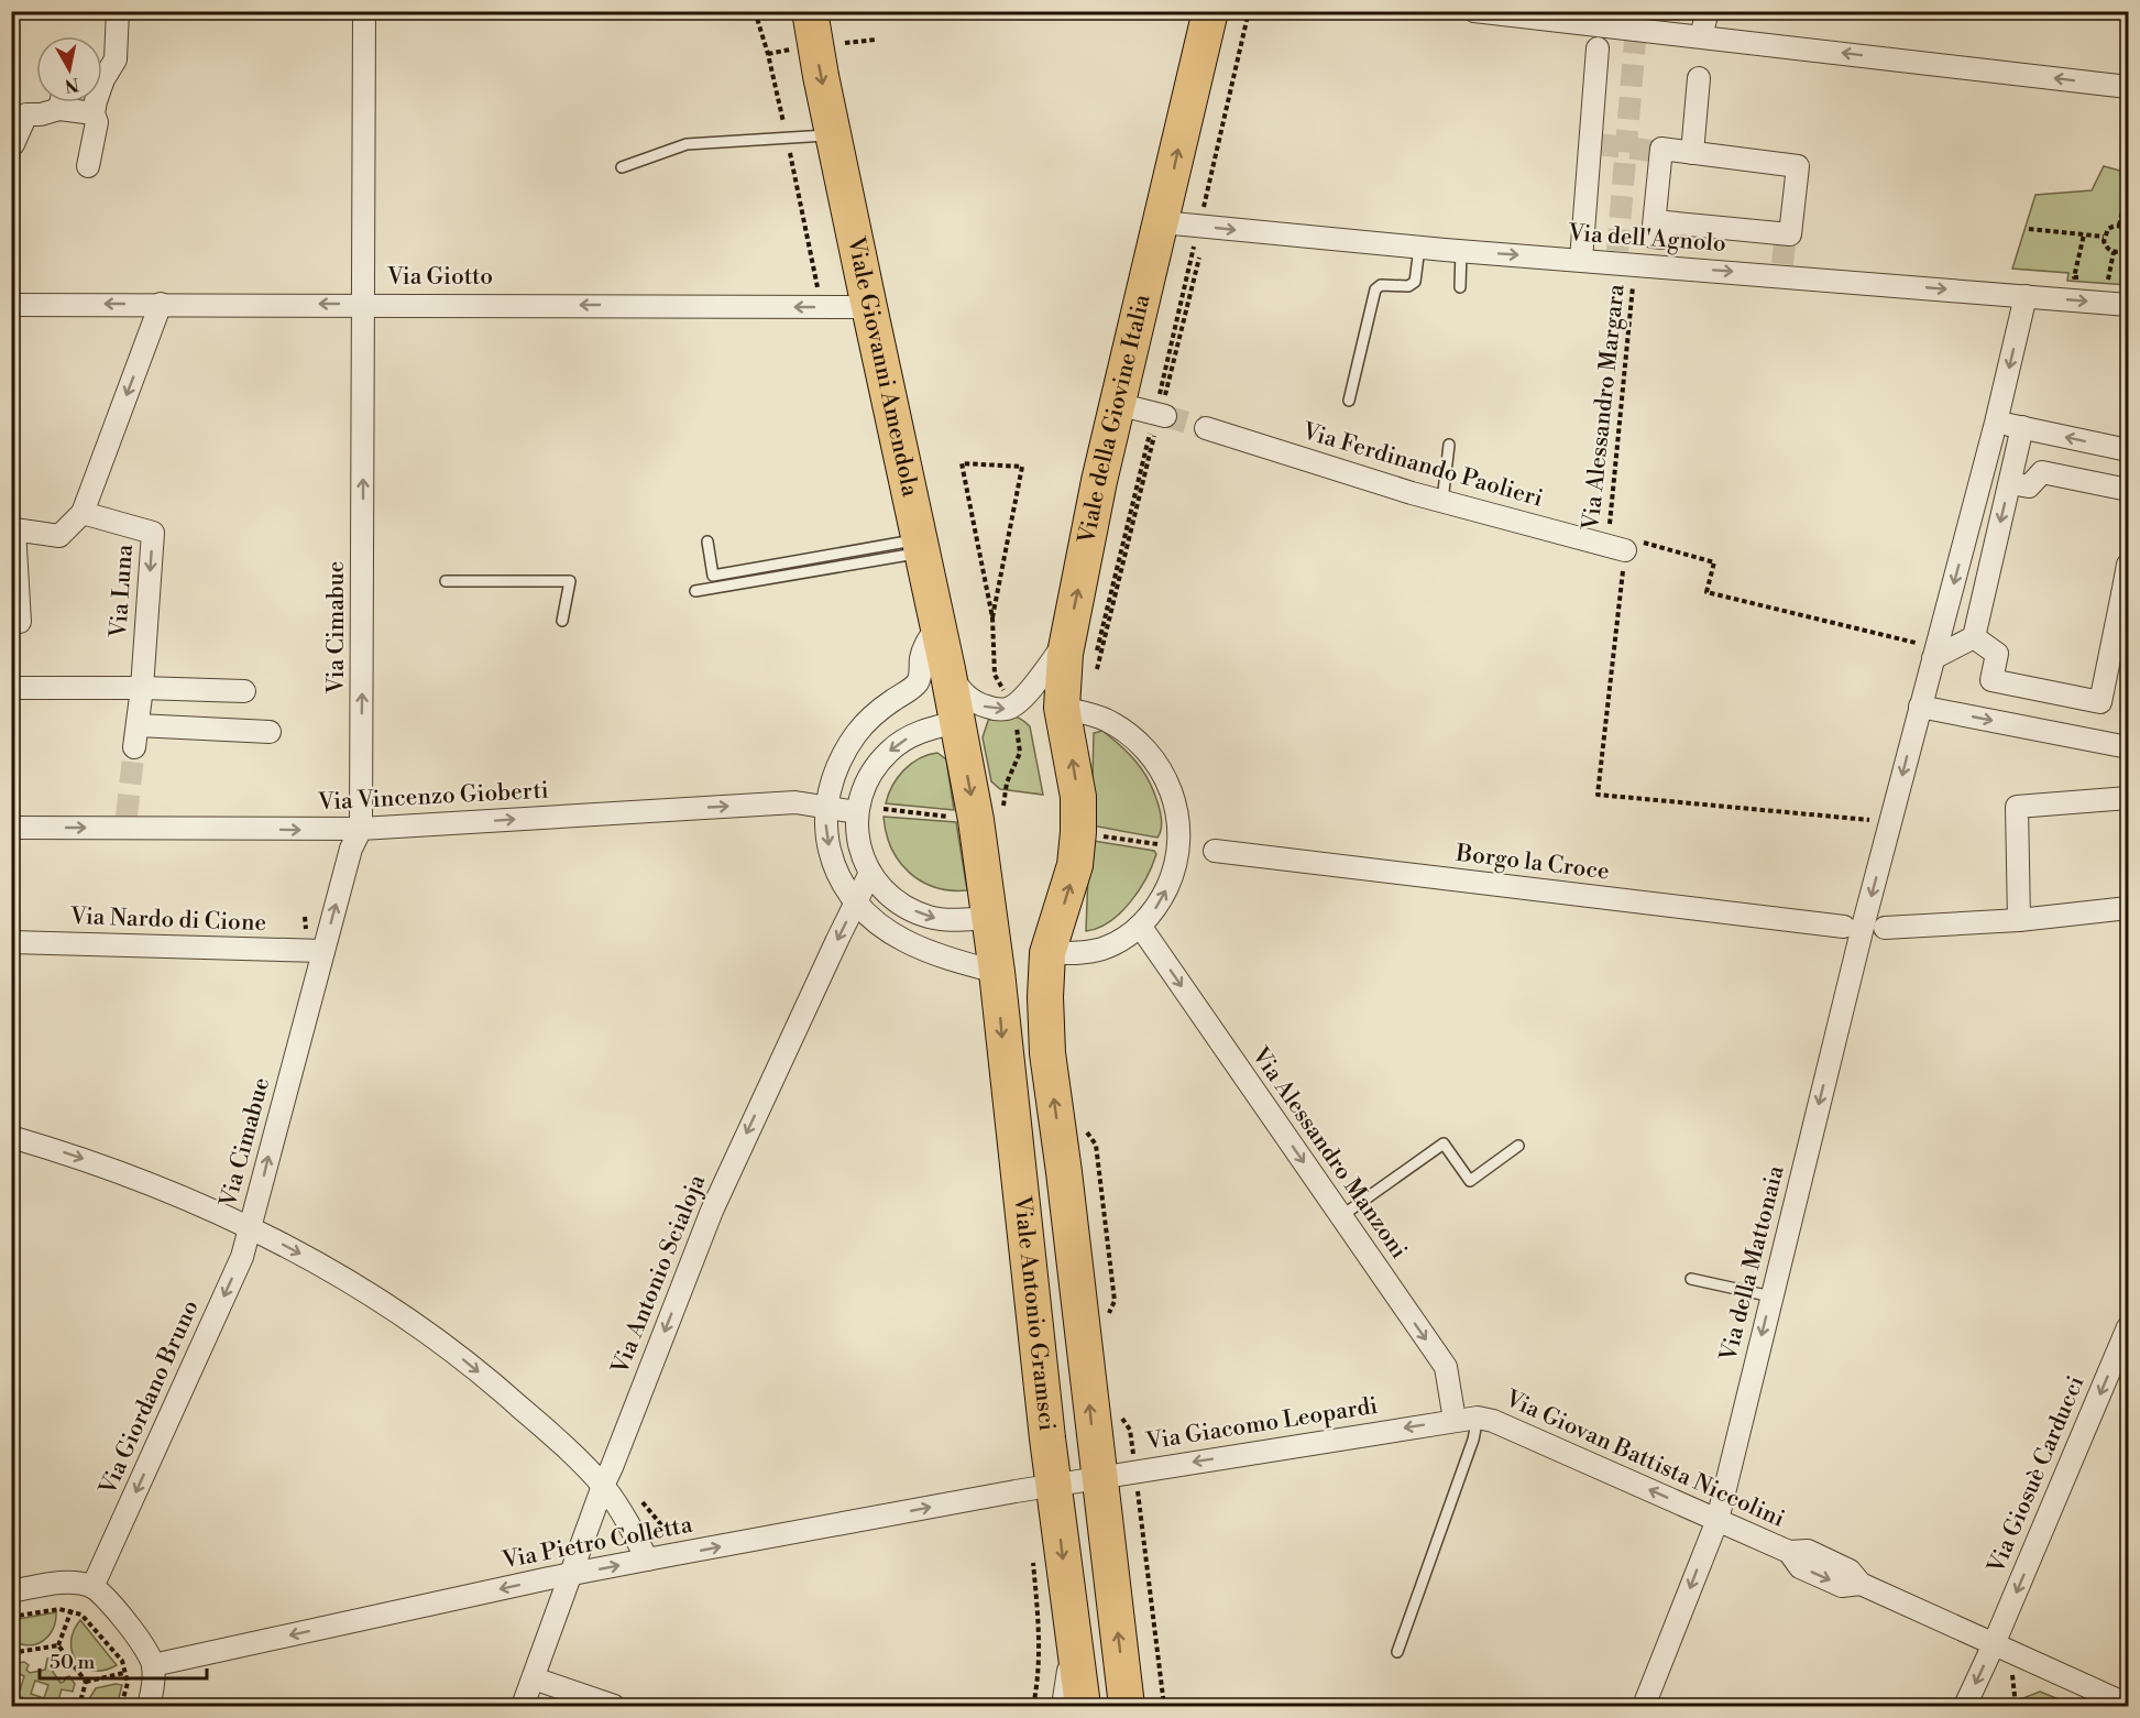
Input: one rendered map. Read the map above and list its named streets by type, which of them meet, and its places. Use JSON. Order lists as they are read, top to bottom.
{
  "streets": {
    "main road": ["Viale Giovanni Amendola", "Viale della Giovine Italia", "Viale Antonio Gramsci"],
    "street": [
      "Via dell'Agnolo",
      "Via Giotto",
      "Via Ferdinando Paolieri",
      "Via Luna",
      "Via Cimabue",
      "Via Vincenzo Gioberti",
      "Borgo la Croce",
      "Via Nardo di Cione",
      "Via Alessandro Manzoni",
      "Via della Mattonaia",
      "Via Antonio Scialoja",
      "Via Giordano Bruno",
      "Via Giacomo Leopardi",
      "Via Giovan Battista Niccolini",
      "Via Giosuè Carducci",
      "Via Pietro Colletta"
    ],
    "path": ["Via Alessandro Margara"]
  },
  "crossings": [
    ["Via dell'Agnolo", "Via Alessandro Margara"],
    ["Via dell'Agnolo", "Viale della Giovine Italia"],
    ["Via dell'Agnolo", "Via della Mattonaia"],
    ["Via Giotto", "Viale Giovanni Amendola"],
    ["Via Giotto", "Via Cimabue"],
    ["Viale Giovanni Amendola", "Viale Antonio Gramsci"],
    ["Via Alessandro Margara", "Via Ferdinando Paolieri"],
    ["Via Alessandro Margara", "Via della Mattonaia"],
    ["Viale della Giovine Italia", "Viale Antonio Gramsci"],
    ["Via Cimabue", "Via Vincenzo Gioberti"],
    ["Via Cimabue", "Via Nardo di Cione"],
    ["Via Cimabue", "Via Giordano Bruno"],
    ["Via Alessandro Manzoni", "Via Giacomo Leopardi"],
    ["Via della Mattonaia", "Via Giovan Battista Niccolini"],
    ["Via Antonio Scialoja", "Via Pietro Colletta"],
    ["Viale Antonio Gramsci", "Via Giacomo Leopardi"],
    ["Viale Antonio Gramsci", "Via Pietro Colletta"],
    ["Via Giacomo Leopardi", "Via Giovan Battista Niccolini"],
    ["Via Giacomo Leopardi", "Via Pietro Colletta"],
    ["Via Giovan Battista Niccolini", "Via Giosuè Carducci"]
  ],
  "one_way": [
    "Via dell'Agnolo",
    "Via Giotto",
    "Viale Giovanni Amendola",
    "Viale della Giovine Italia",
    "Via Luna",
    "Via Cimabue",
    "Via Alessandro Manzoni",
    "Via della Mattonaia",
    "Via Antonio Scialoja",
    "Via Giordano Bruno",
    "Via Giacomo Leopardi",
    "Via Giovan Battista Niccolini",
    "Via Giosuè Carducci"
  ],
  "scale_bar": "50 m",
  "north": "bottom"
}
